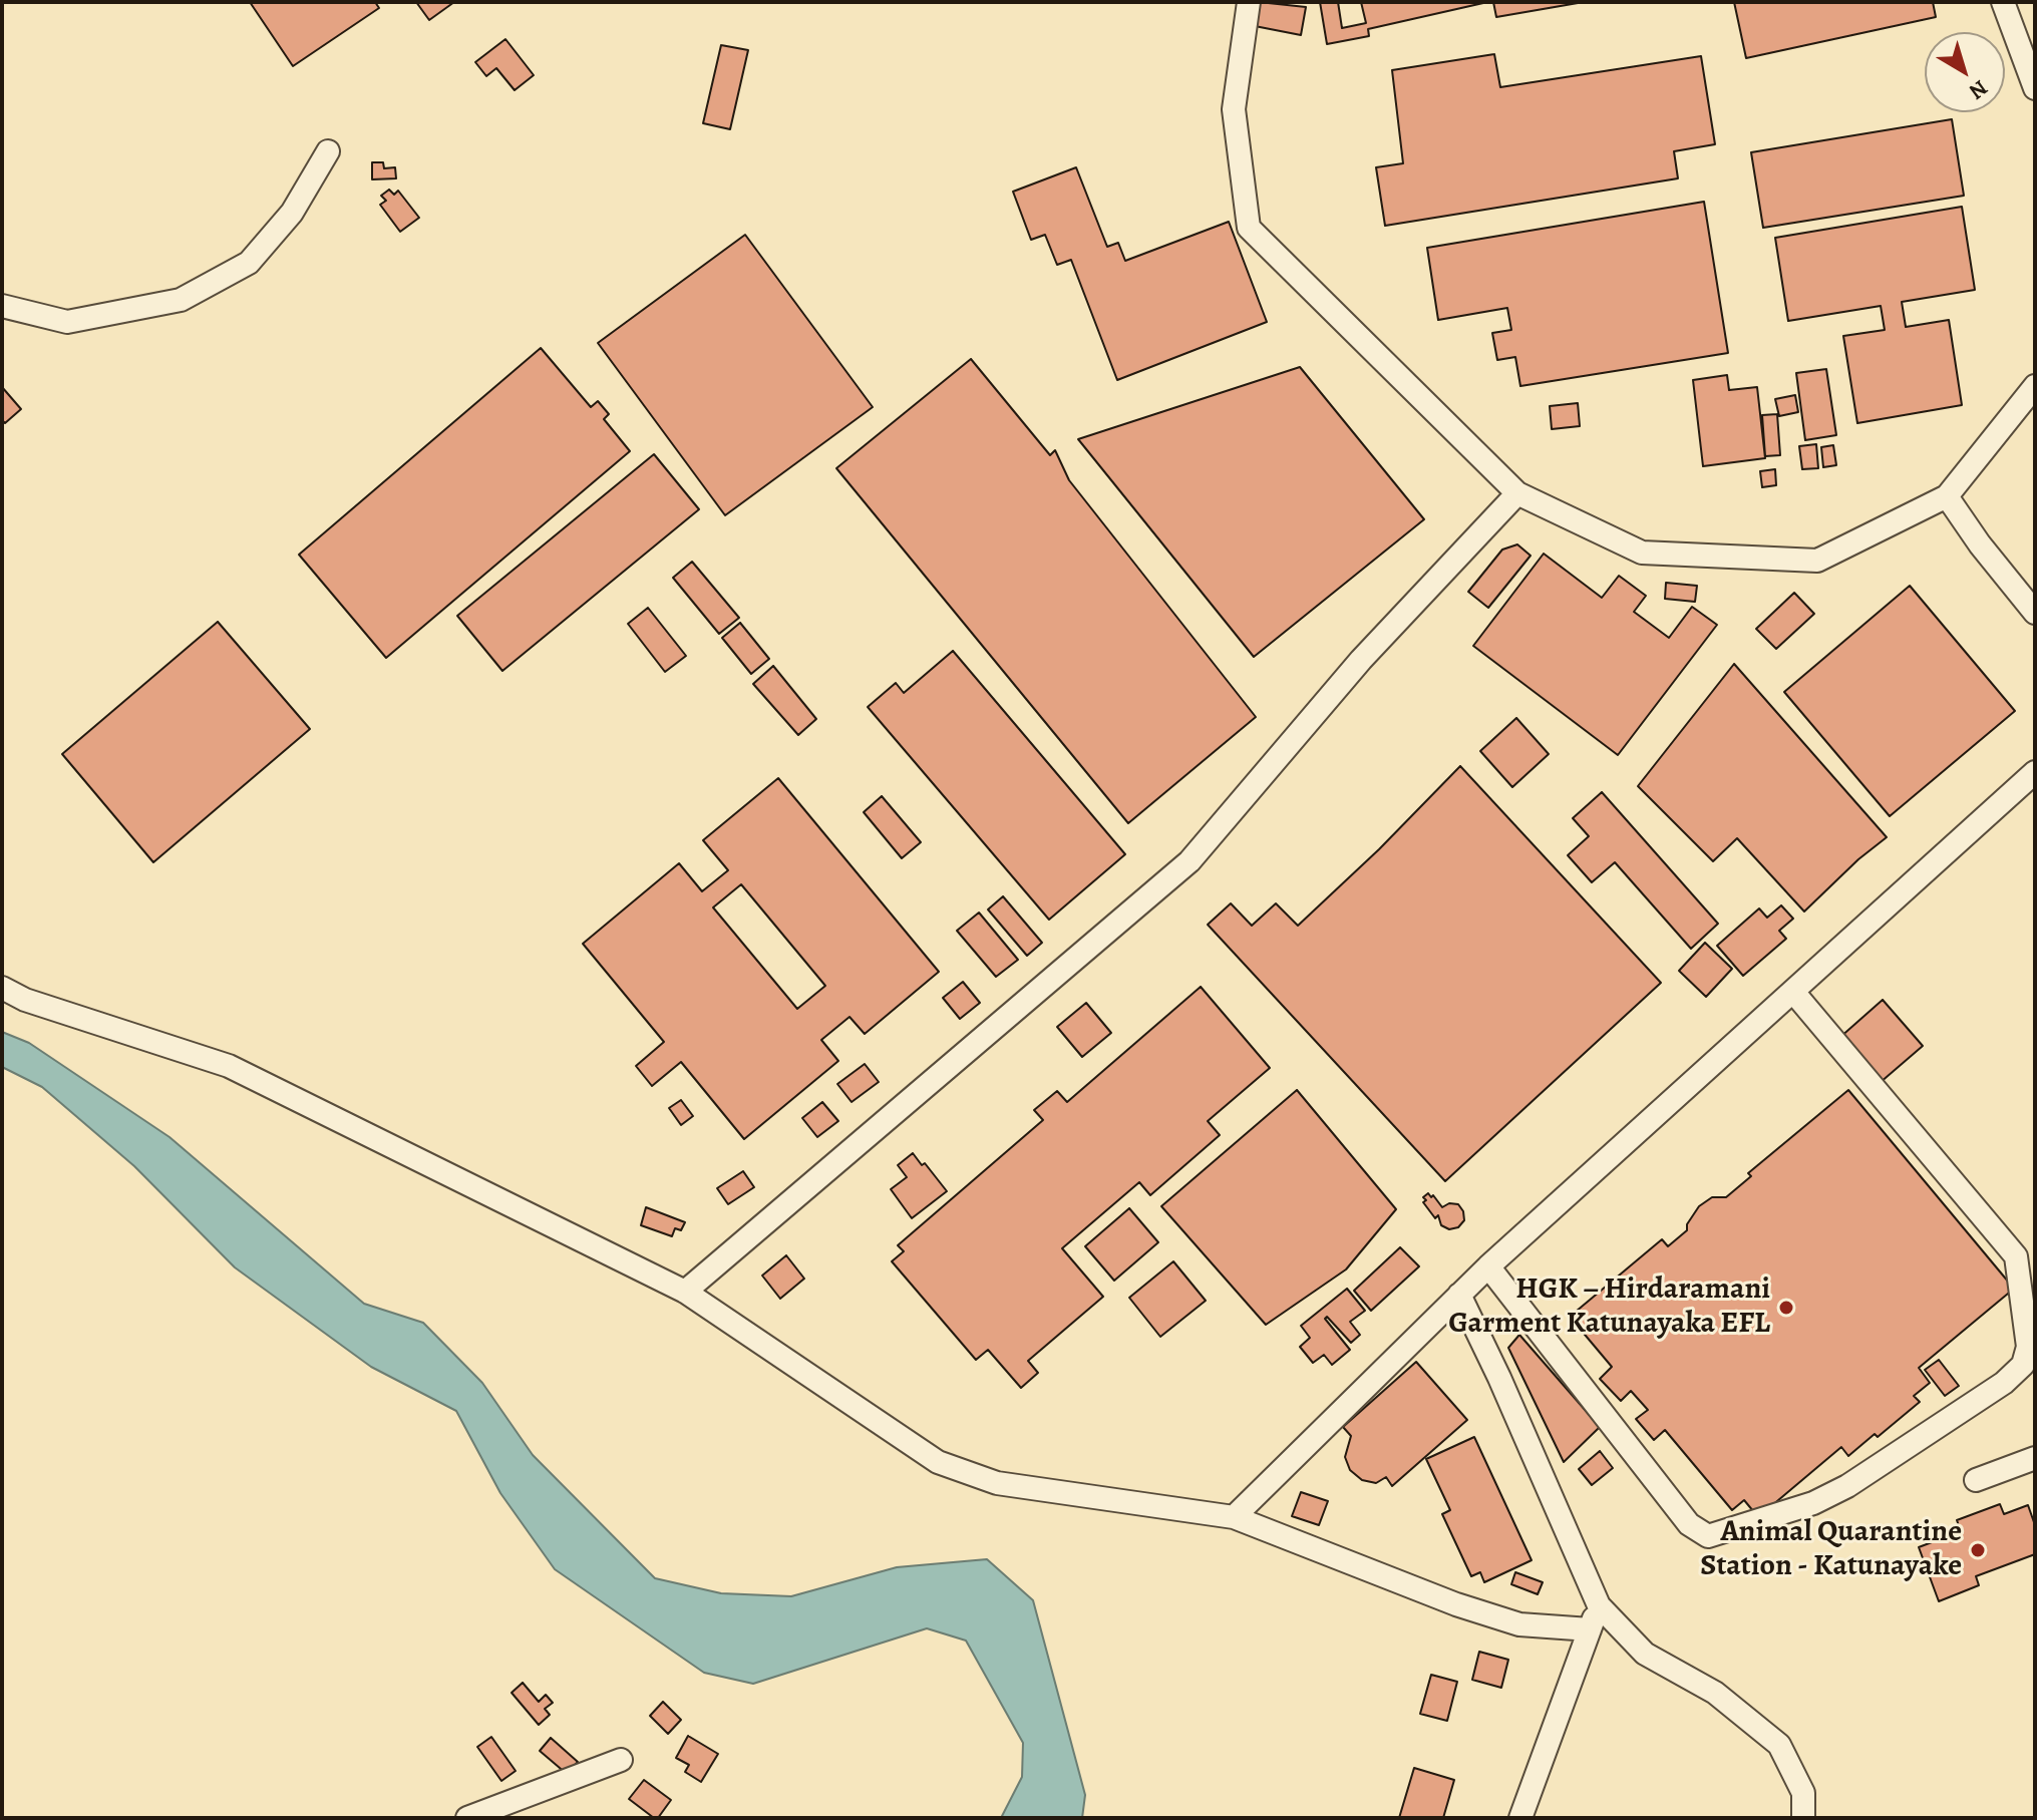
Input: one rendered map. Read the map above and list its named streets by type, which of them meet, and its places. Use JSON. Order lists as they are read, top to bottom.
{
  "places": ["HGK – Hirdaramani Garment Katunayaka EFL", "Animal Quarantine Station - Katunayake"],
  "north": "bottom right"
}
